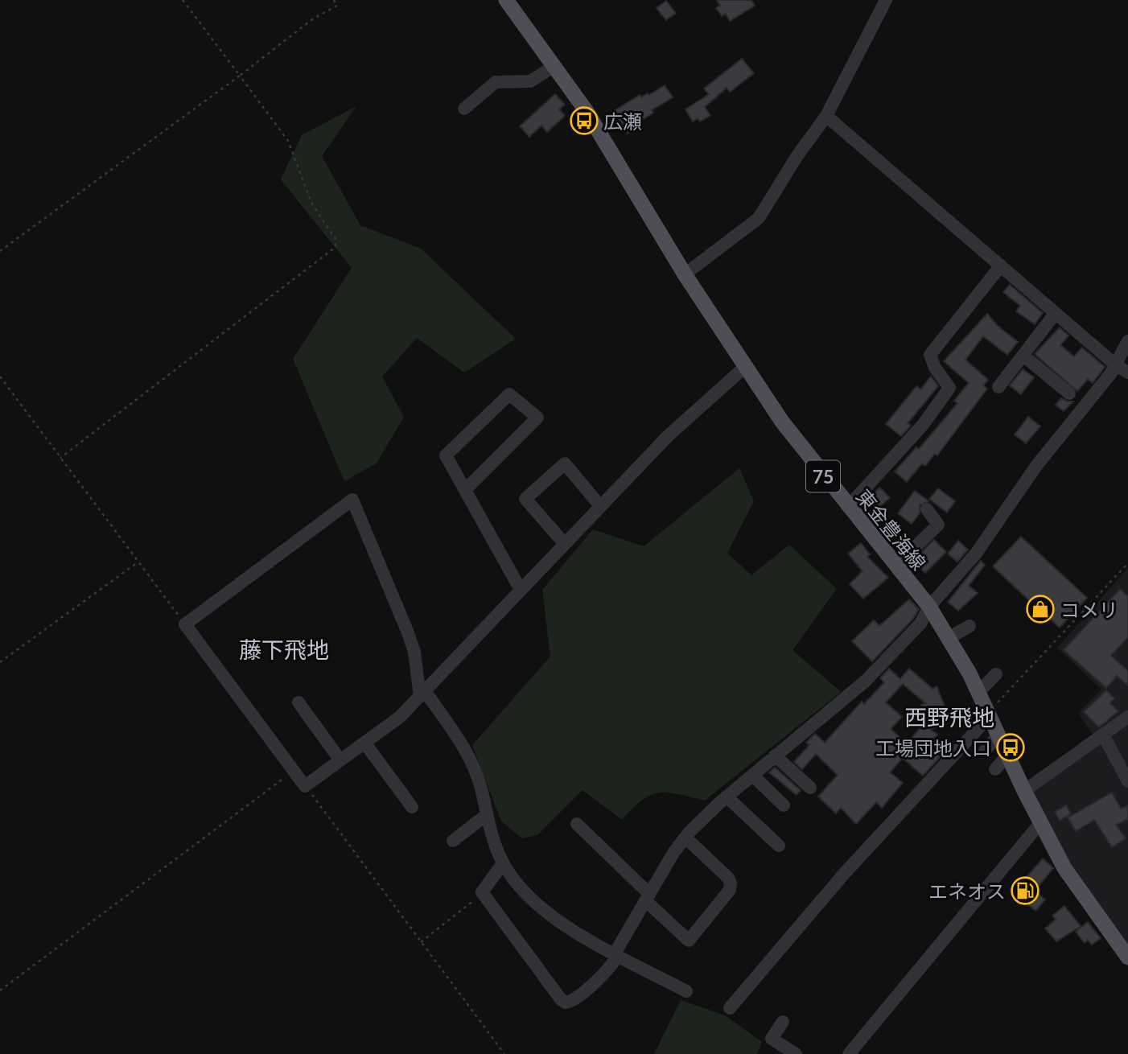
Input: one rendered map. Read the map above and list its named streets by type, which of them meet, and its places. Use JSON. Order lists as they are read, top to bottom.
{
  "streets": {
    "main road": ["75", "東金豊海線"]
  },
  "districts": ["藤下飛地", "西野飛地"],
  "places": {
    "bus stop": ["広瀬", "工場団地入口"],
    "shop": ["コメリ"],
    "fuel station": ["エネオス"]
  }
}
